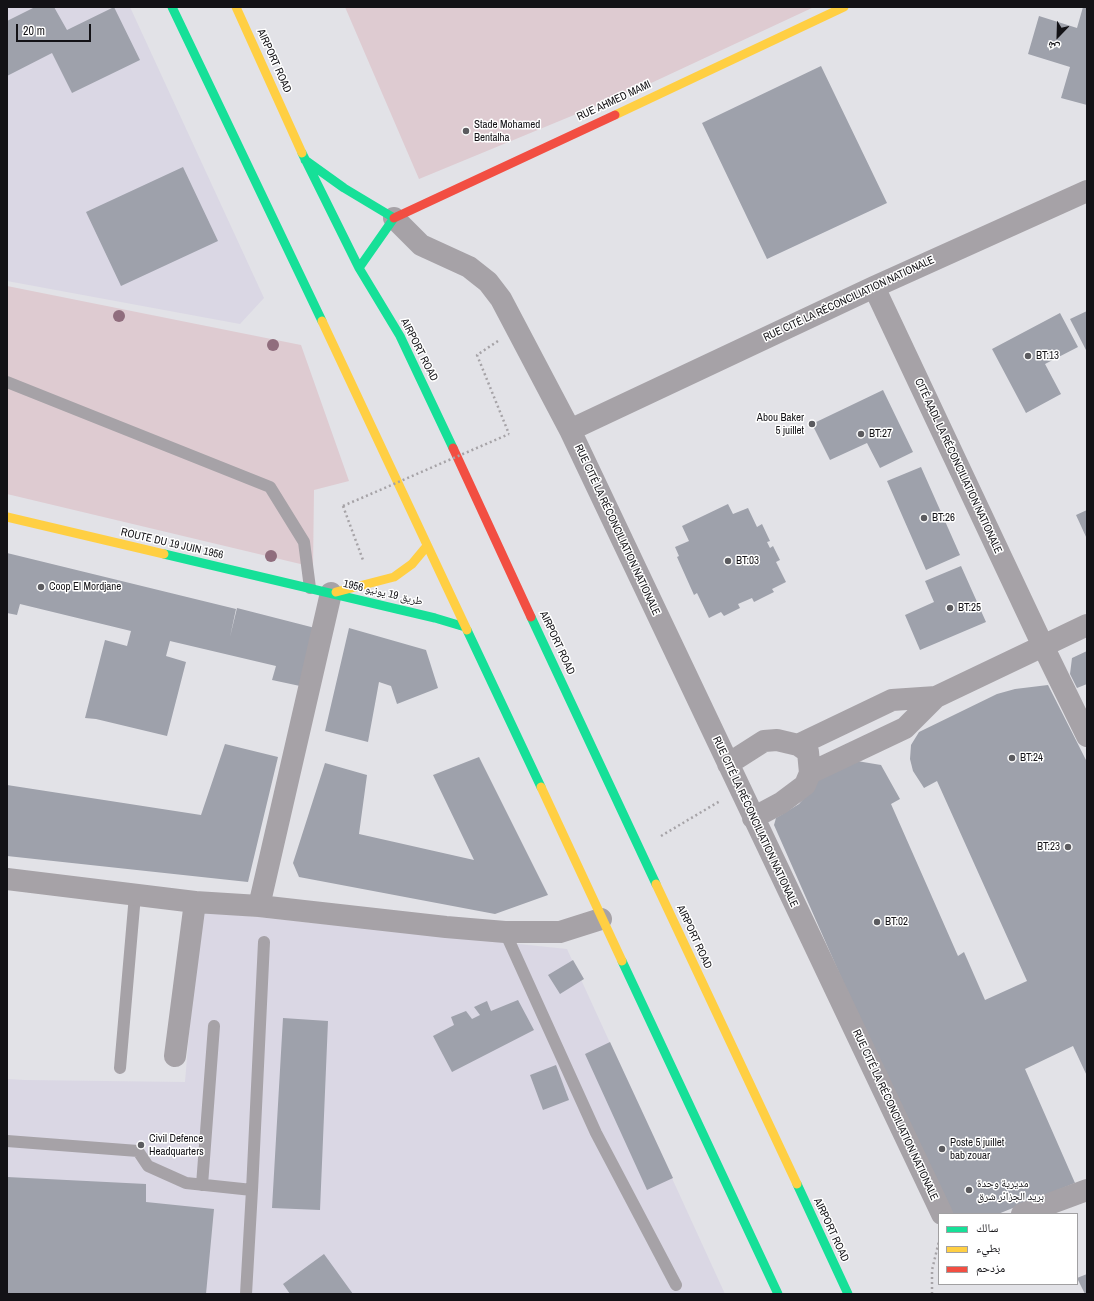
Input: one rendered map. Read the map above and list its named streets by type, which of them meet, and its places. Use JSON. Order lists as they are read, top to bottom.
{
  "streets": {
    "main road": [
      "AIRPORT ROAD",
      "RUE AHMED MAMI",
      "ROUTE DU 19 JUIN 1956",
      "طريق 19 يونيو 1956"
    ],
    "street": ["RUE CITÉ LA RÉCONCILIATION NATIONALE", "CITÉ AADL LA RÉCONCILIATION NATIONALE"]
  },
  "crossings": [
    ["RUE AHMED MAMI", "RUE CITÉ LA RÉCONCILIATION NATIONALE"],
    ["RUE CITÉ LA RÉCONCILIATION NATIONALE", "CITÉ AADL LA RÉCONCILIATION NATIONALE"],
    ["ROUTE DU 19 JUIN 1956", "طريق 19 يونيو 1956"]
  ],
  "places": [
    "Stade Mohamed Bentalha",
    "BT:13",
    "Abou Baker 5 juillet",
    "BT:27",
    "BT:26",
    "BT:03",
    "Coop El Mordjane",
    "BT:25",
    "BT:24",
    "BT:23",
    "BT:02",
    "Civil Defence Headquarters",
    "Poste 5 juillet bab zouar",
    "مديرية وحدة بريد الجزائر شرق"
  ],
  "legend": ["سالك", "بطيء", "مزدحم"],
  "scale_bar": "20 m",
  "north": "bottom left"
}
